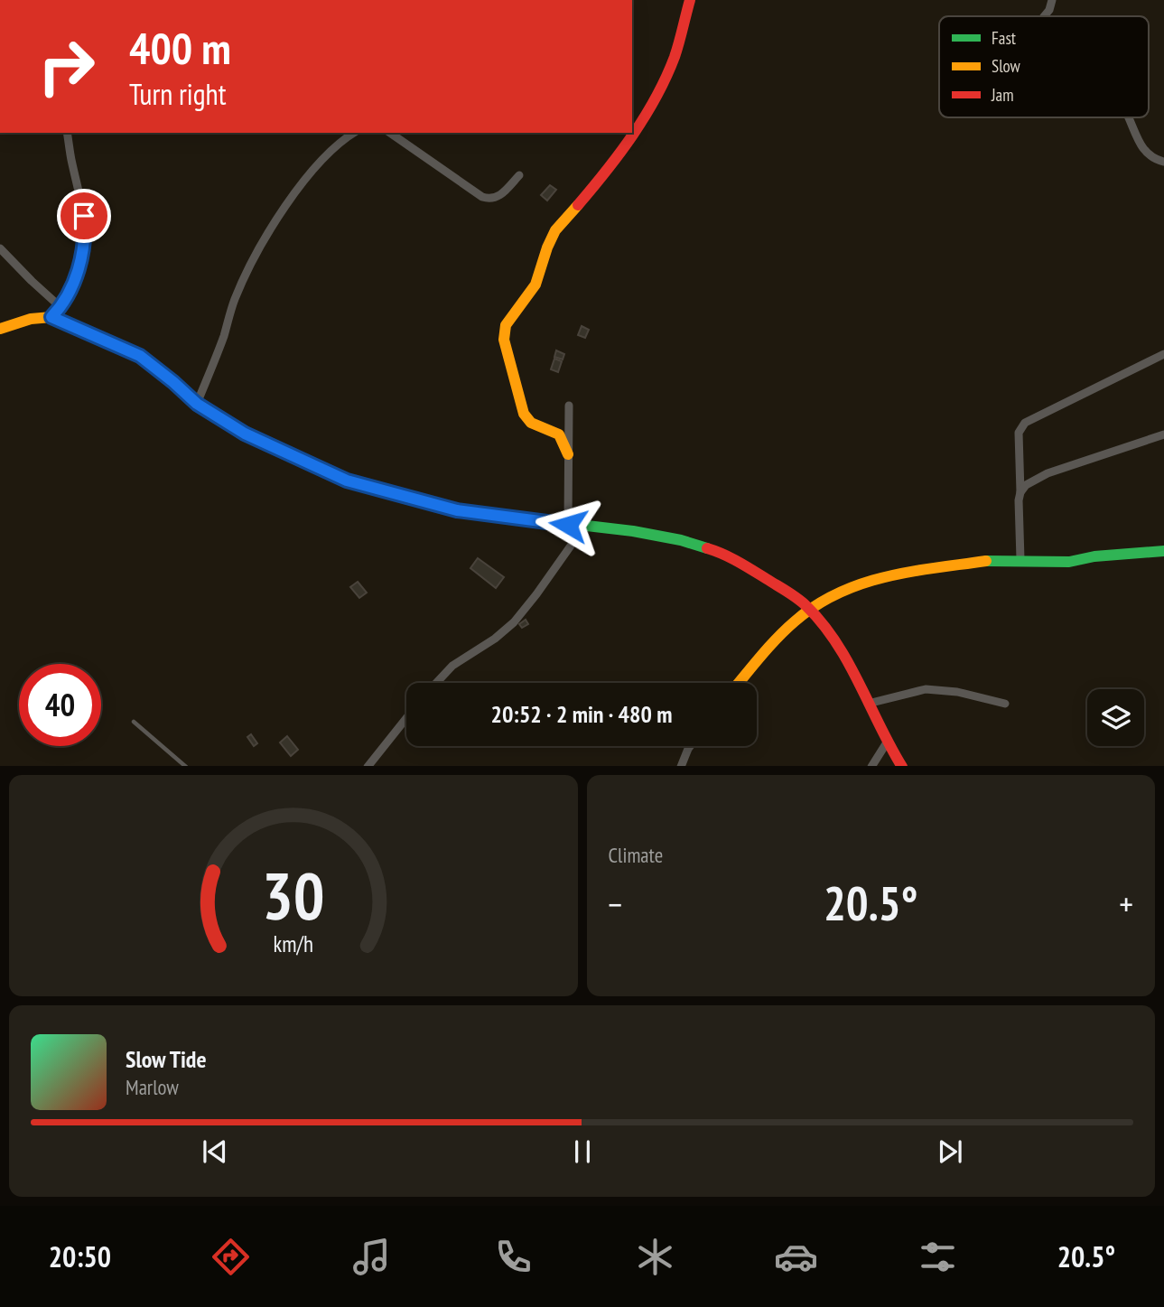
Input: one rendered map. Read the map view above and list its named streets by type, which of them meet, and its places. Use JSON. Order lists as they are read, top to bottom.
{
  "legend": ["Fast", "Slow", "Jam"],
  "page": {
    "turn": ["400 m", "Turn right"],
    "limit": "40",
    "trip": "20:52 · 2 min · 480 m",
    "tile": "Climate",
    "heat": ["−", "20.5°", "+"],
    "song": ["Slow Tide", "Marlow"],
    "tabs": ["20:50", "20.5°"],
    "gauge": ["30", "km/h"]
  }
}
